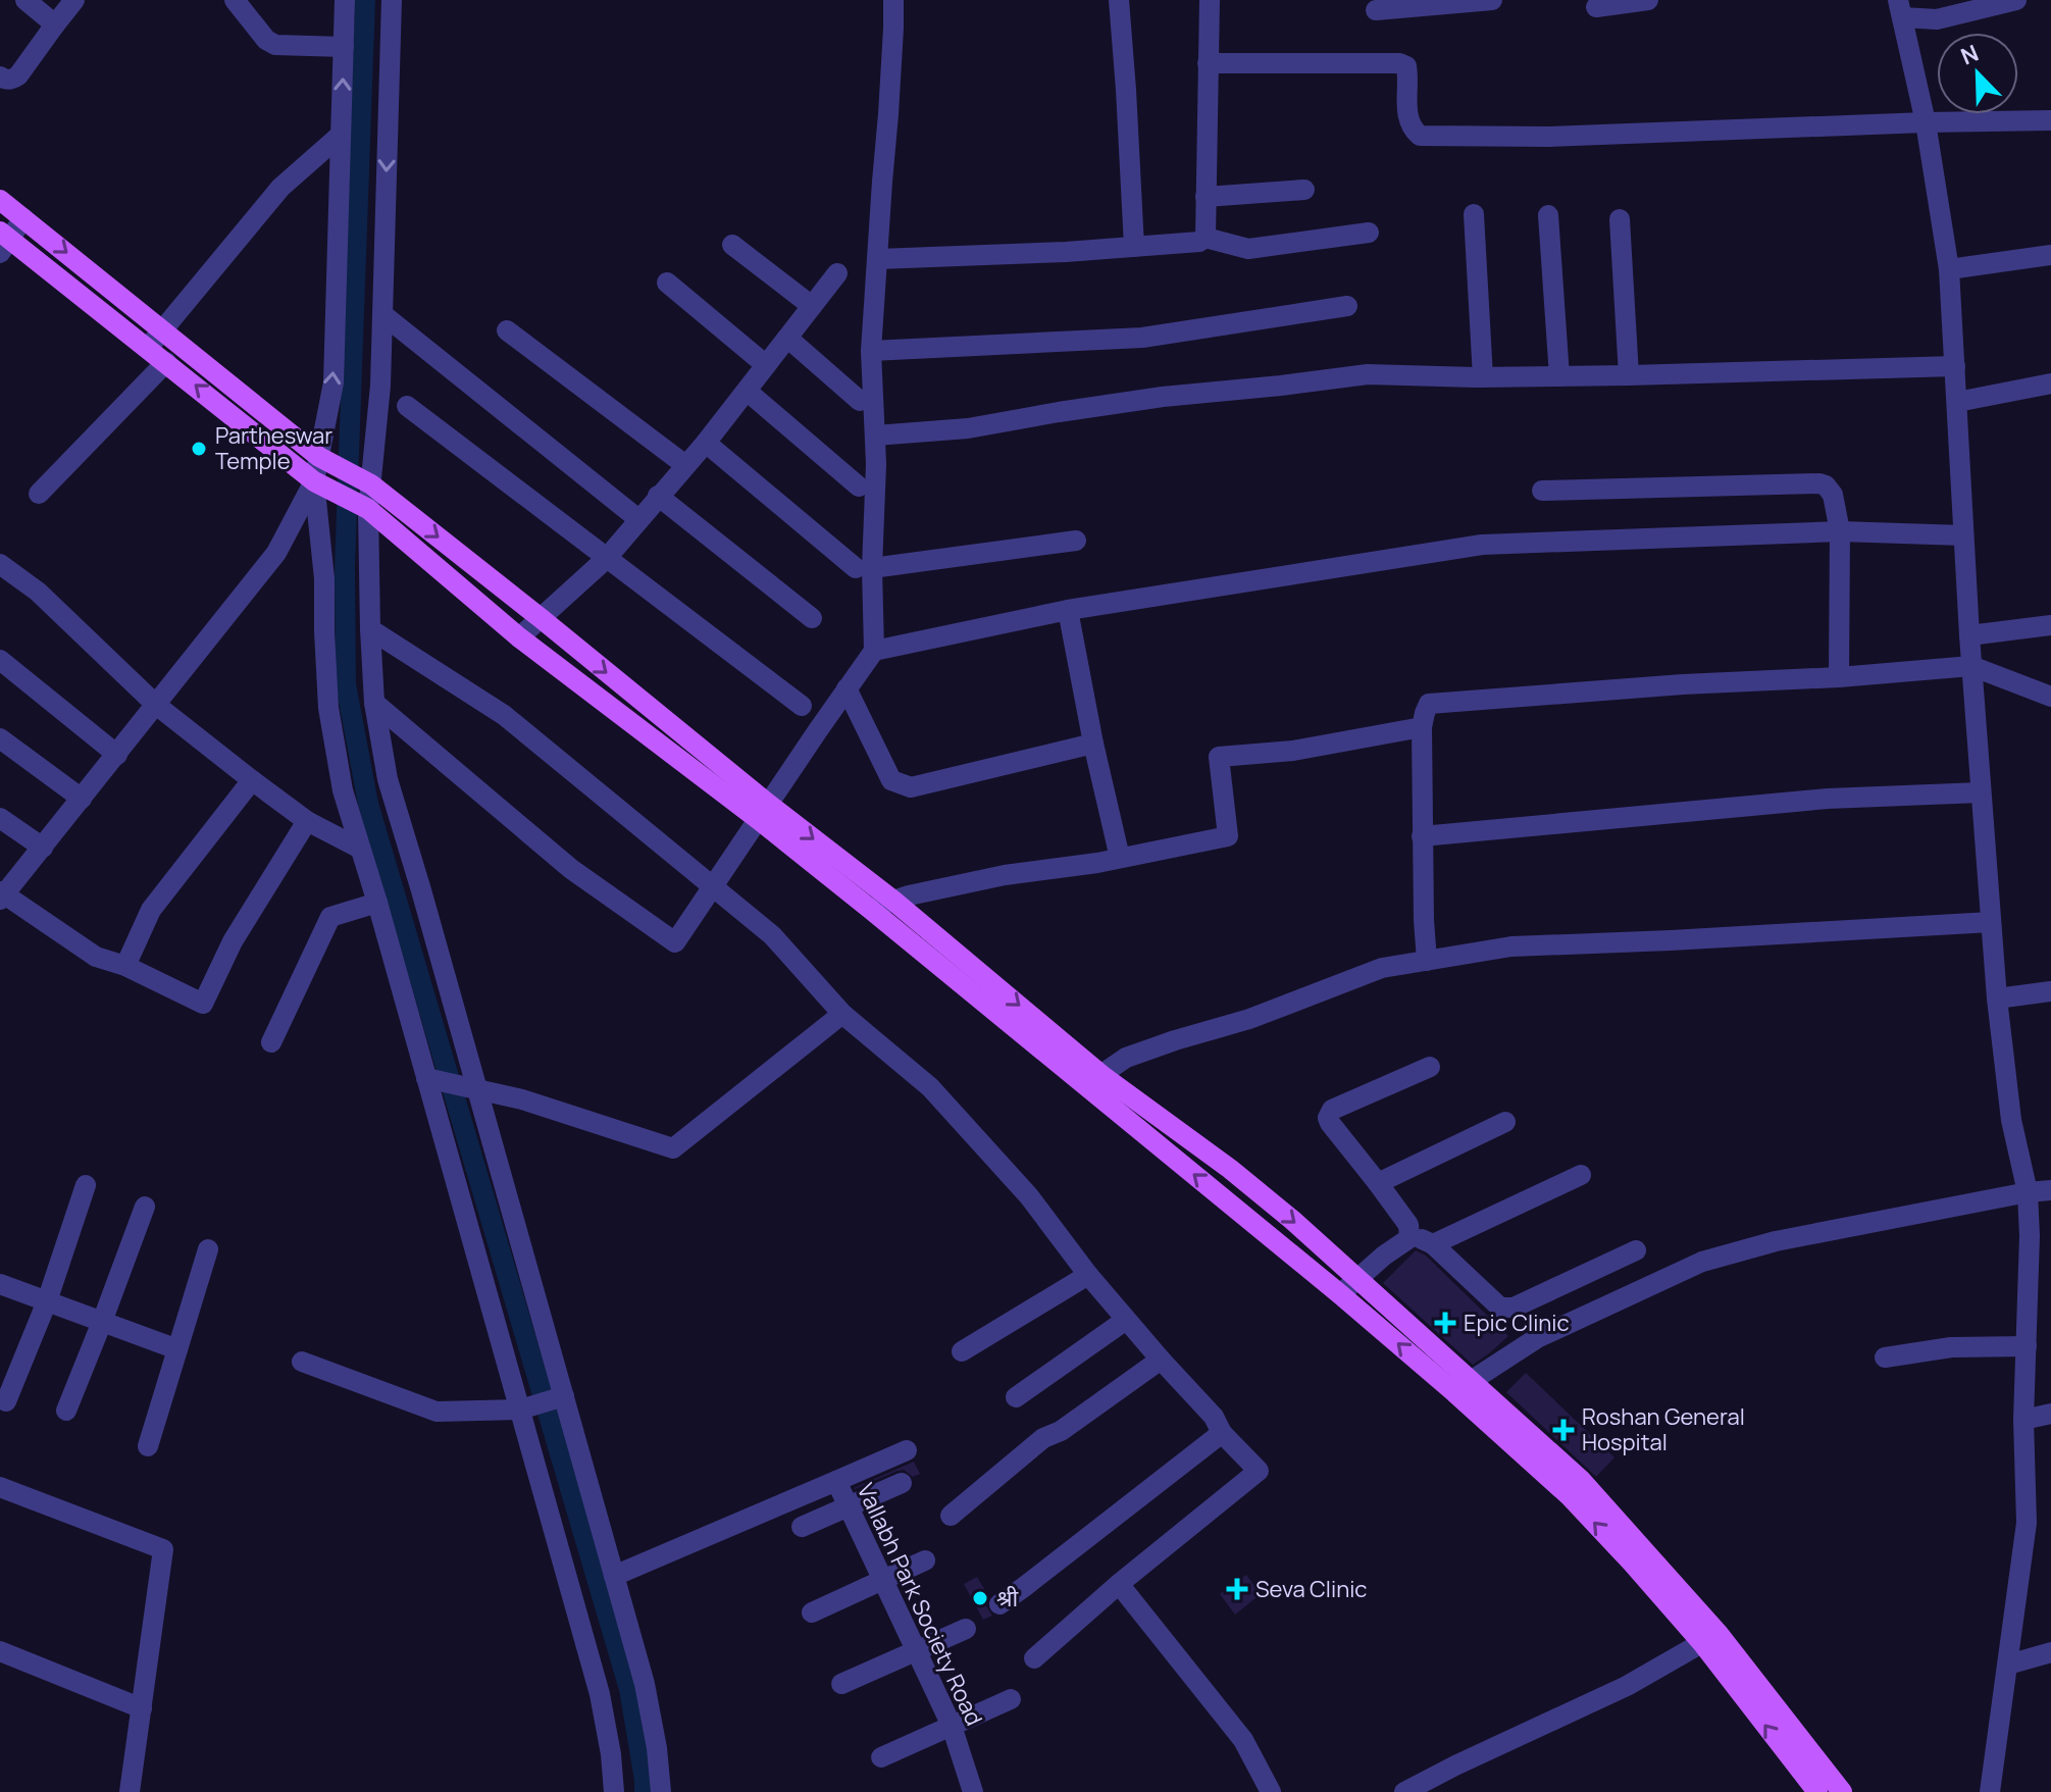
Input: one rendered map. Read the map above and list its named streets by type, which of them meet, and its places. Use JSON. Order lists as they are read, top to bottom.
{
  "streets": {
    "street": ["Vallabh Park Society Road"]
  },
  "places": {
    "other": ["Partheswar Temple", "श्री"],
    "health": ["Epic Clinic", "Roshan General Hospital", "Seva Clinic"]
  },
  "north": "top left"
}
